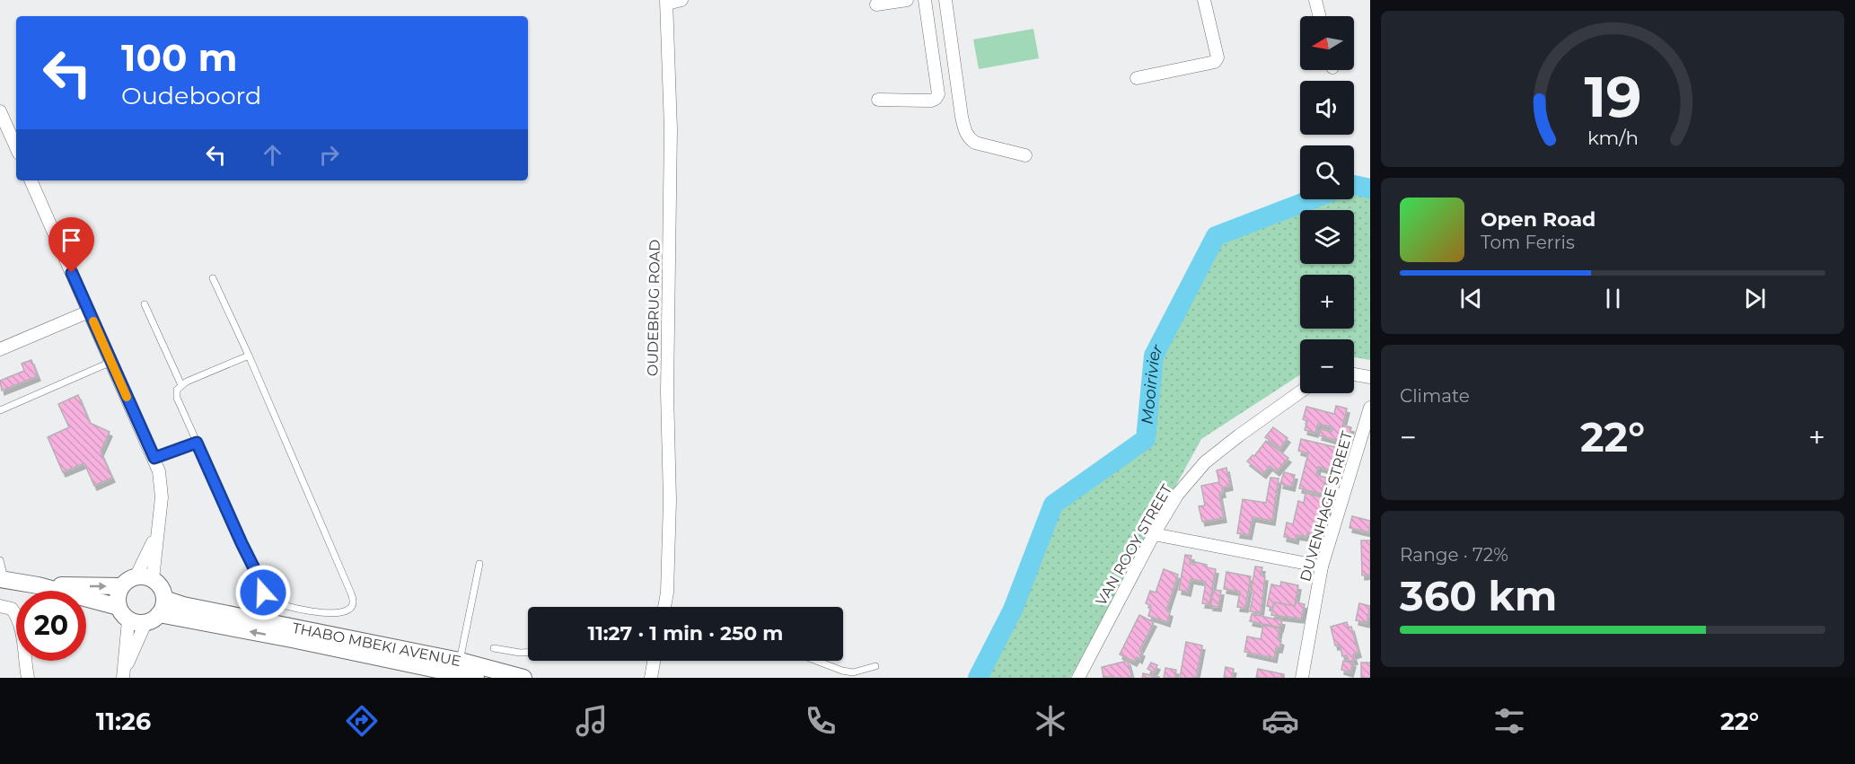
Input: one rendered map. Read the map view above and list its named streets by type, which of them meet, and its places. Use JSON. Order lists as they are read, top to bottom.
{
  "streets": {
    "main road": ["THABO MBEKI AVENUE"],
    "street": ["OUDEBRUG ROAD", "DUVENHAGE STREET", "VAN ROOY STREET"]
  },
  "water": ["Mooirivier"],
  "north": "left",
  "page": {
    "map_buttons": ["+", "−"],
    "turn": ["100 m", "Oudeboord"],
    "song": ["Open Road", "Tom Ferris"],
    "tile": [
      "Climate",
      ["Range · 72%", "360 km"]
    ],
    "heat": ["−", "22°", "+"],
    "limit": "20",
    "trip": "11:27 · 1 min · 250 m",
    "tabs": ["11:26", "22°"],
    "gauge": ["19", "km/h"]
  }
}
